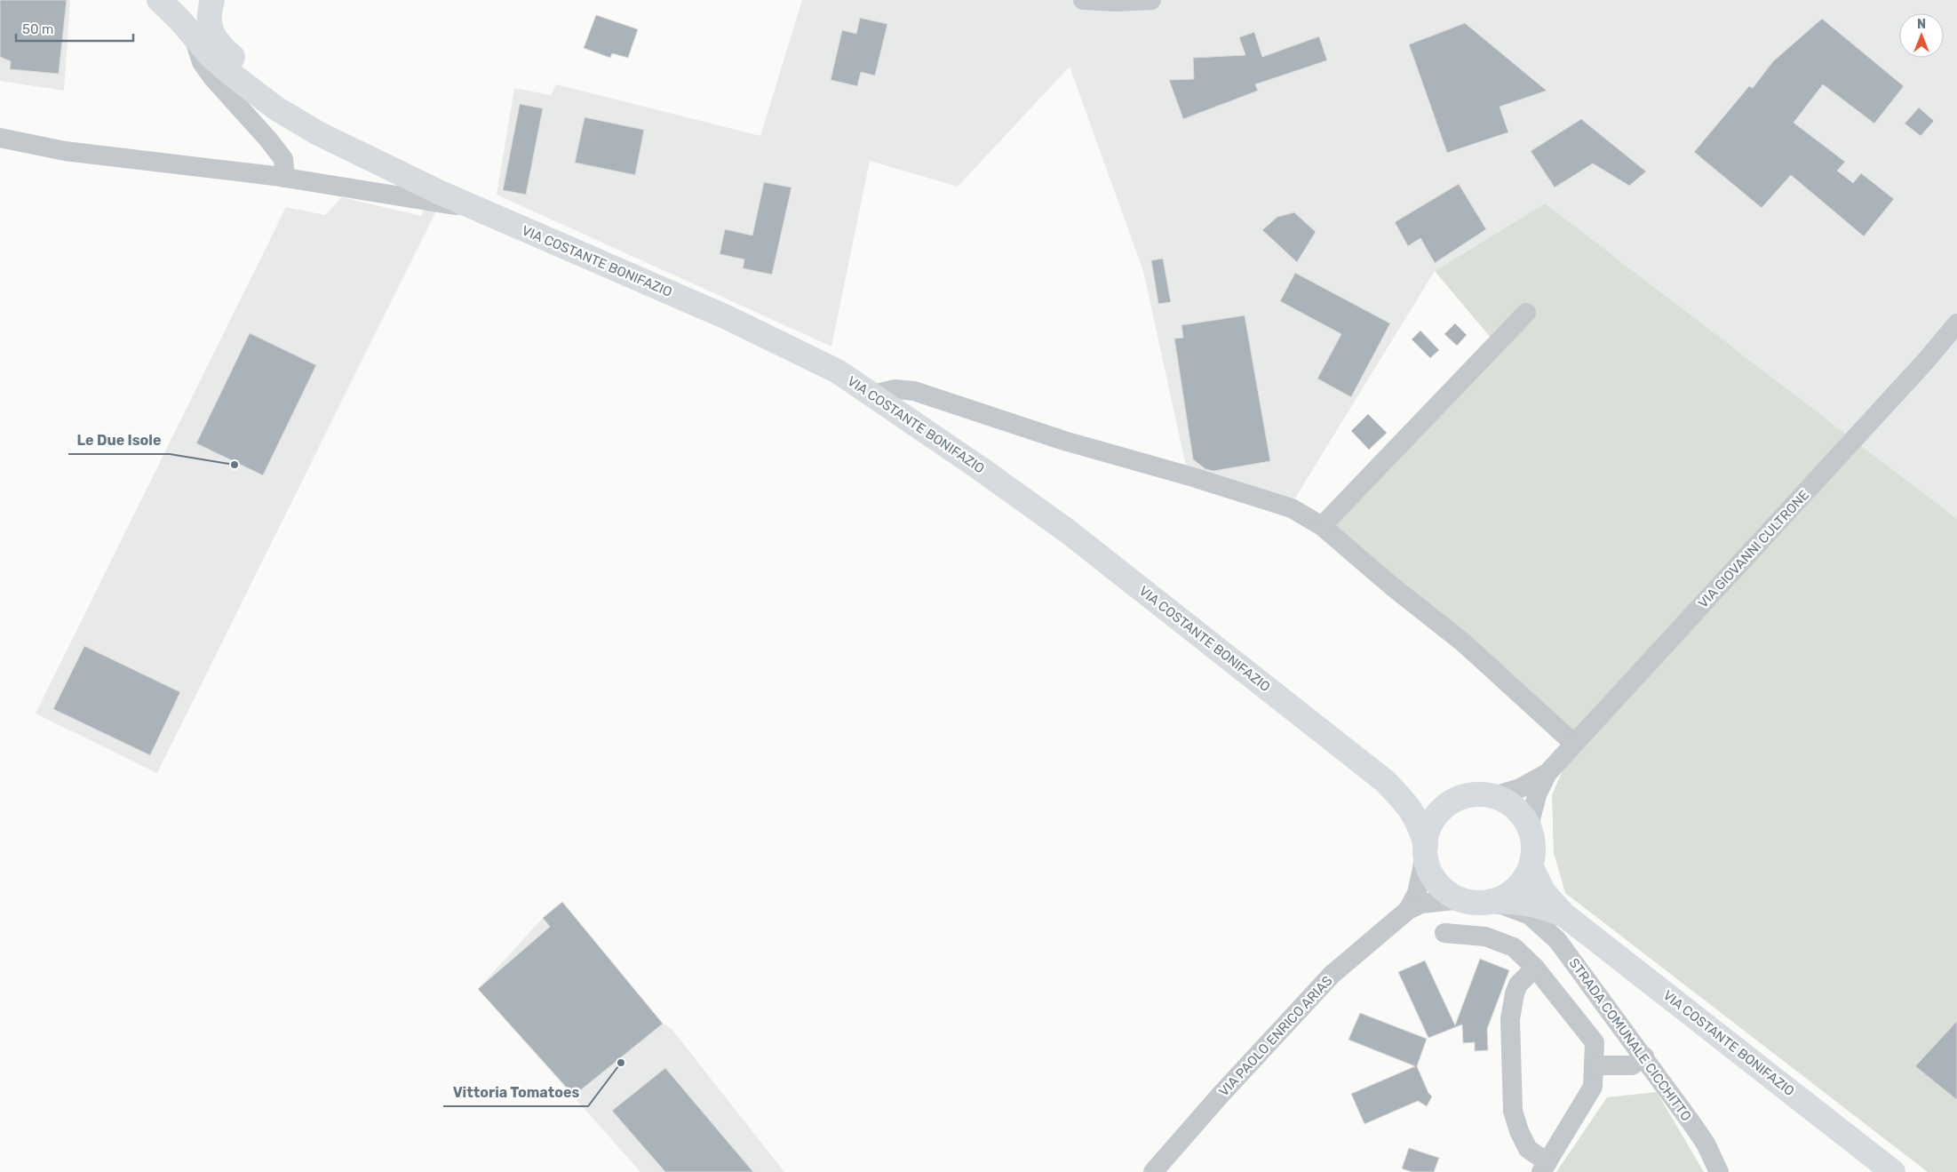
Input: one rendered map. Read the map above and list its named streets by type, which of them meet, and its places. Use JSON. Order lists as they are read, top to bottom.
{
  "streets": {
    "main road": ["VIA COSTANTE BONIFAZIO"],
    "street": ["VIA GIOVANNI CULTRONE", "VIA PAOLO ENRICO ARIAS", "STRADA COMUNALE CICCHITTO"]
  },
  "places": ["Le Due Isole", "Vittoria Tomatoes"],
  "scale_bar": "50 m",
  "north": "top"
}
